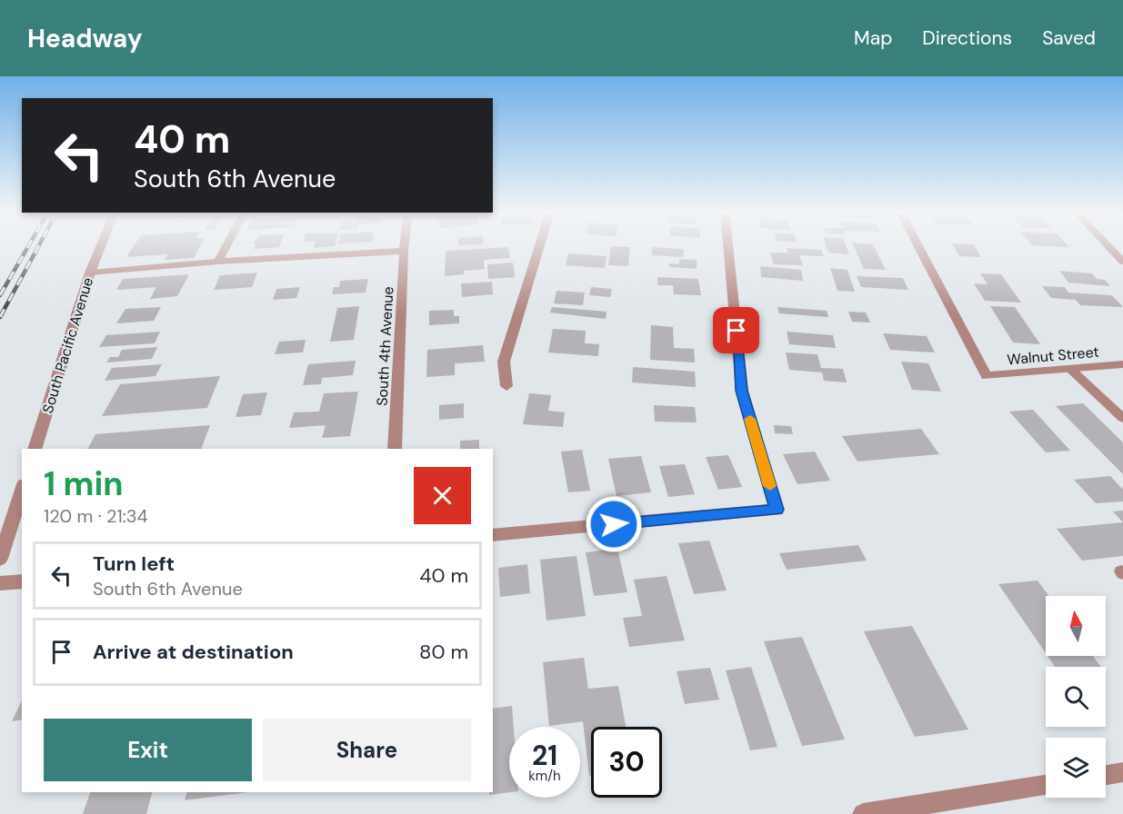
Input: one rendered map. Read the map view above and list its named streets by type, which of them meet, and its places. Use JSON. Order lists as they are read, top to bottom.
{
  "streets": {
    "street": ["South Pacific Avenue", "South 4th Avenue", "Walnut Street"]
  },
  "north": "top",
  "page": {
    "header": "Headway",
    "nav": ["Map", "Directions", "Saved"],
    "turn": ["40 m", "South 6th Avenue"],
    "heading": ["1 min", "120 m · 21:34"],
    "list": [
      {
        "name": "Turn left",
        "note": "South 6th Avenue",
        "value": "40 m"
      },
      {
        "name": "Arrive at destination",
        "value": "80 m"
      }
    ],
    "buttons": ["Exit", "Share"],
    "speed": "21 km/h",
    "limit": "30"
  }
}
